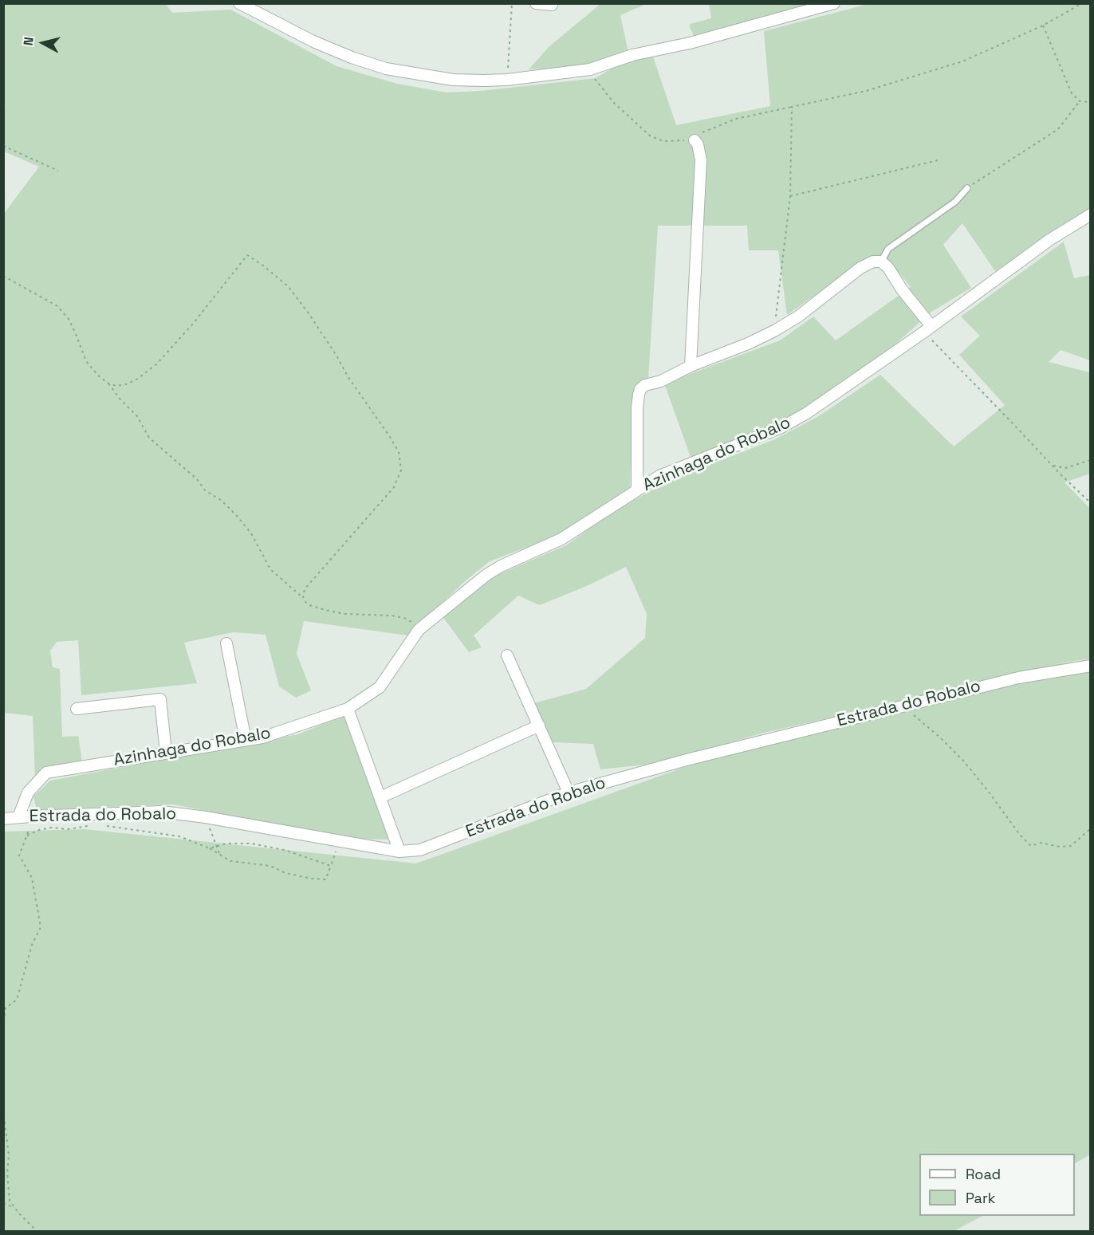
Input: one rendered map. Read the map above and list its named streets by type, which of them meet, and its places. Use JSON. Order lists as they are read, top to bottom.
{
  "streets": {
    "street": ["Azinhaga do Robalo", "Estrada do Robalo"]
  },
  "crossings": [
    ["Azinhaga do Robalo", "Estrada do Robalo"]
  ],
  "legend": ["Road", "Park"],
  "north": "left"
}
